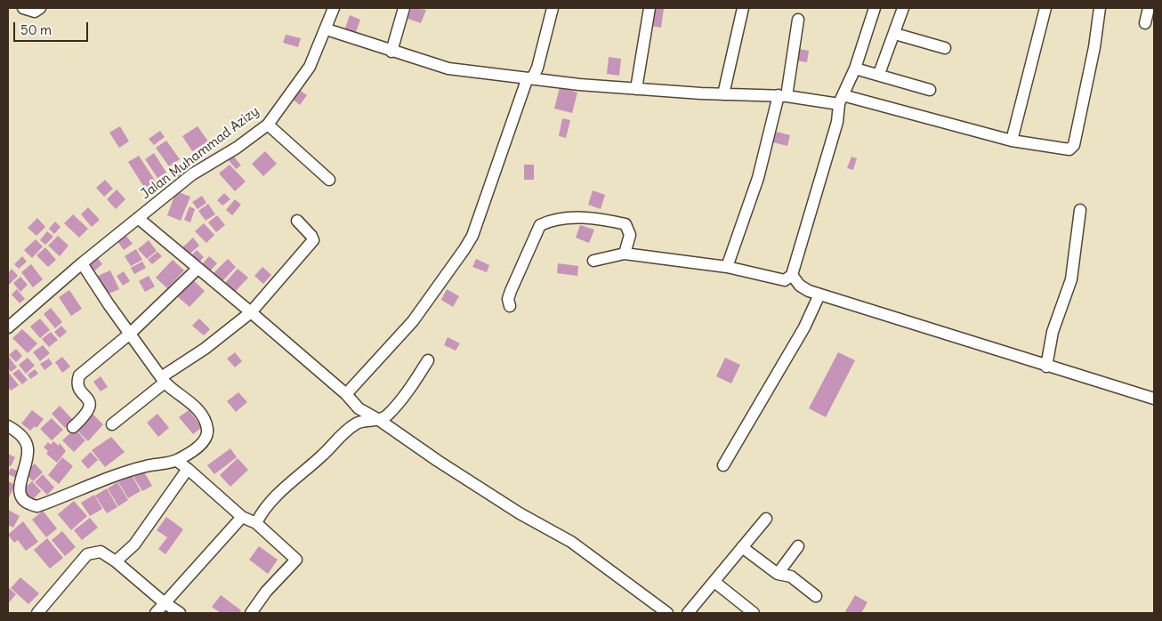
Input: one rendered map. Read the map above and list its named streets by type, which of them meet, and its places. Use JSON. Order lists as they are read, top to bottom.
{
  "streets": {
    "street": ["Jalan Muhammad Azizy"]
  },
  "scale_bar": "50 m"
}
